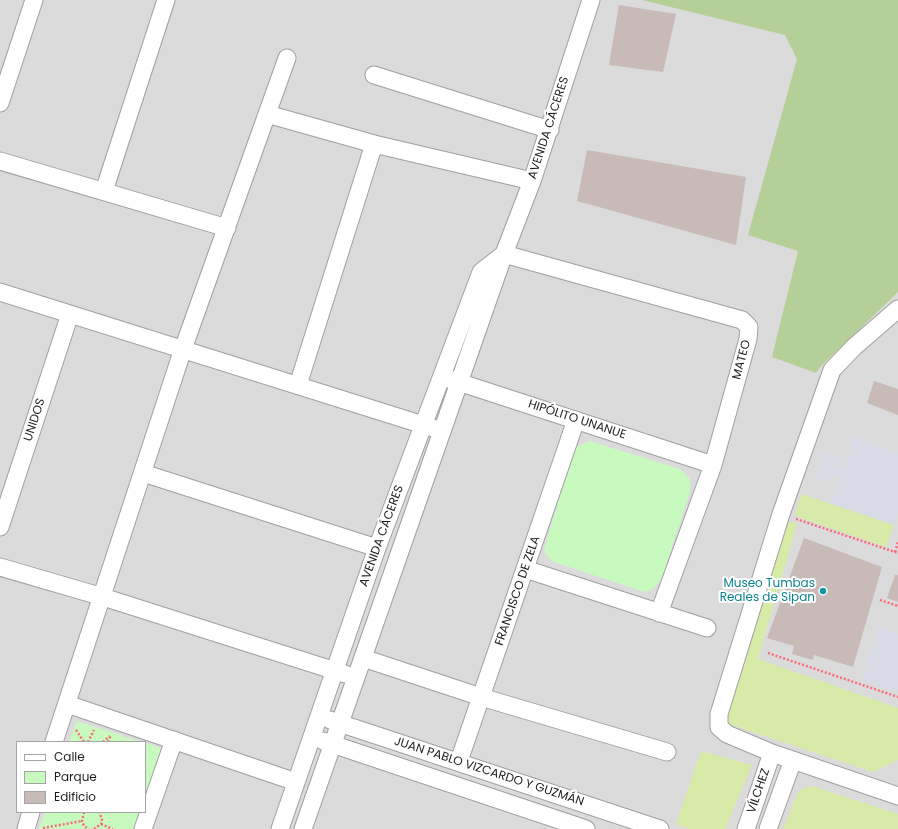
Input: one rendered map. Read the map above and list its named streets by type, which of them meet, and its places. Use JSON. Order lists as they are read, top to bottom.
{
  "streets": {
    "street": [
      "AVENIDA CÁCERES",
      "MATEO",
      "UNIDOS",
      "HIPÓLITO UNANUE",
      "FRANCISCO DE ZELA",
      "JUAN PABLO VIZCARDO Y GUZMÁN",
      "VÍLCHEZ"
    ]
  },
  "crossings": [
    ["AVENIDA CÁCERES", "MATEO"],
    ["AVENIDA CÁCERES", "HIPÓLITO UNANUE"],
    ["AVENIDA CÁCERES", "JUAN PABLO VIZCARDO Y GUZMÁN"],
    ["MATEO", "HIPÓLITO UNANUE"],
    ["HIPÓLITO UNANUE", "FRANCISCO DE ZELA"],
    ["FRANCISCO DE ZELA", "JUAN PABLO VIZCARDO Y GUZMÁN"]
  ],
  "places": ["Museo Tumbas Reales de Sipan"],
  "legend": ["Calle", "Parque", "Edificio"]
}
